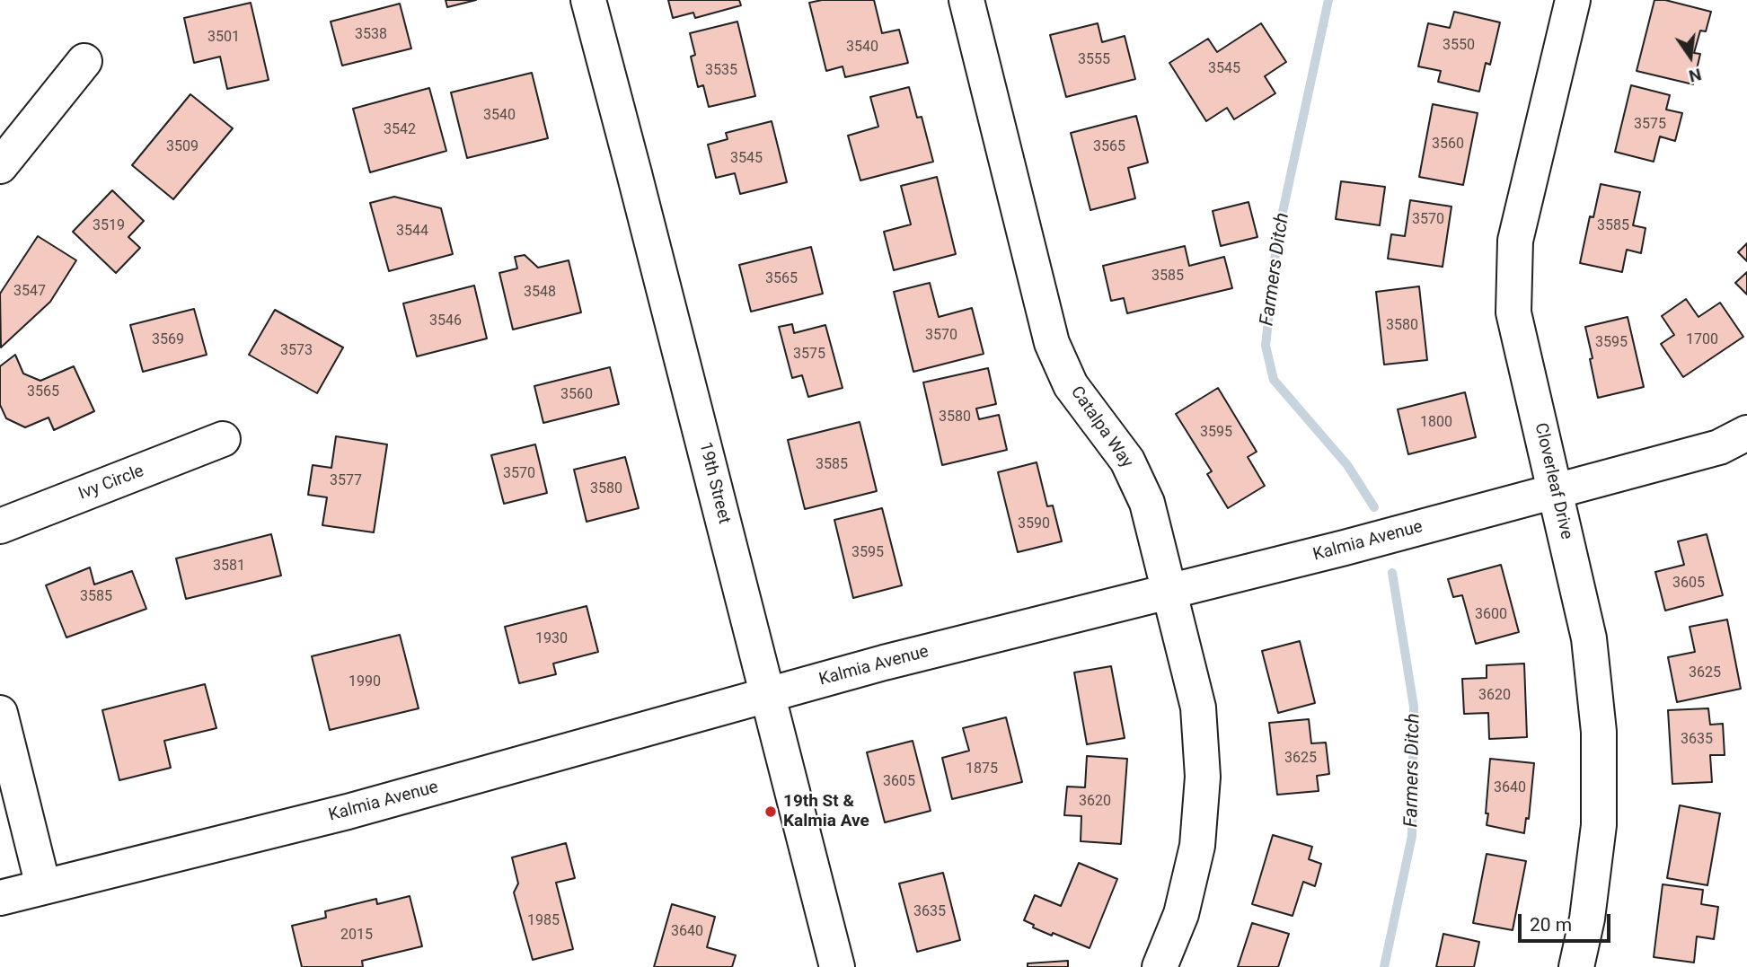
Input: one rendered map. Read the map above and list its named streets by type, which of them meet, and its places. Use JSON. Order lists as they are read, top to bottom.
{
  "streets": {
    "street": [
      "Catalpa Way",
      "Cloverleaf Drive",
      "Ivy Circle",
      "19th Street",
      "Kalmia Avenue"
    ]
  },
  "crossings": [
    ["Catalpa Way", "Kalmia Avenue"],
    ["Cloverleaf Drive", "Kalmia Avenue"],
    ["19th Street", "Kalmia Avenue"]
  ],
  "water": ["Farmers Ditch"],
  "places": ["19th St & Kalmia Ave"],
  "house_numbers": [
    "3538",
    "3501",
    "3550",
    "3540",
    "3555",
    "3545",
    "3535",
    "3540",
    "3575",
    "3542",
    "3560",
    "3509",
    "3565",
    "3545",
    "3570",
    "3519",
    "3585",
    "3544",
    "3585",
    "3565",
    "3547",
    "3548",
    "3546",
    "3580",
    "3570",
    "3569",
    "1700",
    "3595",
    "3573",
    "3575",
    "3565",
    "3560",
    "3580",
    "1800",
    "3595",
    "3585",
    "3570",
    "3577",
    "3580",
    "3590",
    "3595",
    "3581",
    "3605",
    "3585",
    "3600",
    "1930",
    "3625",
    "1990",
    "3620",
    "3635",
    "3625",
    "1875",
    "3605",
    "3640",
    "3620",
    "3635",
    "1985",
    "3640",
    "2015"
  ],
  "scale_bar": "20 m",
  "north": "bottom"
}
